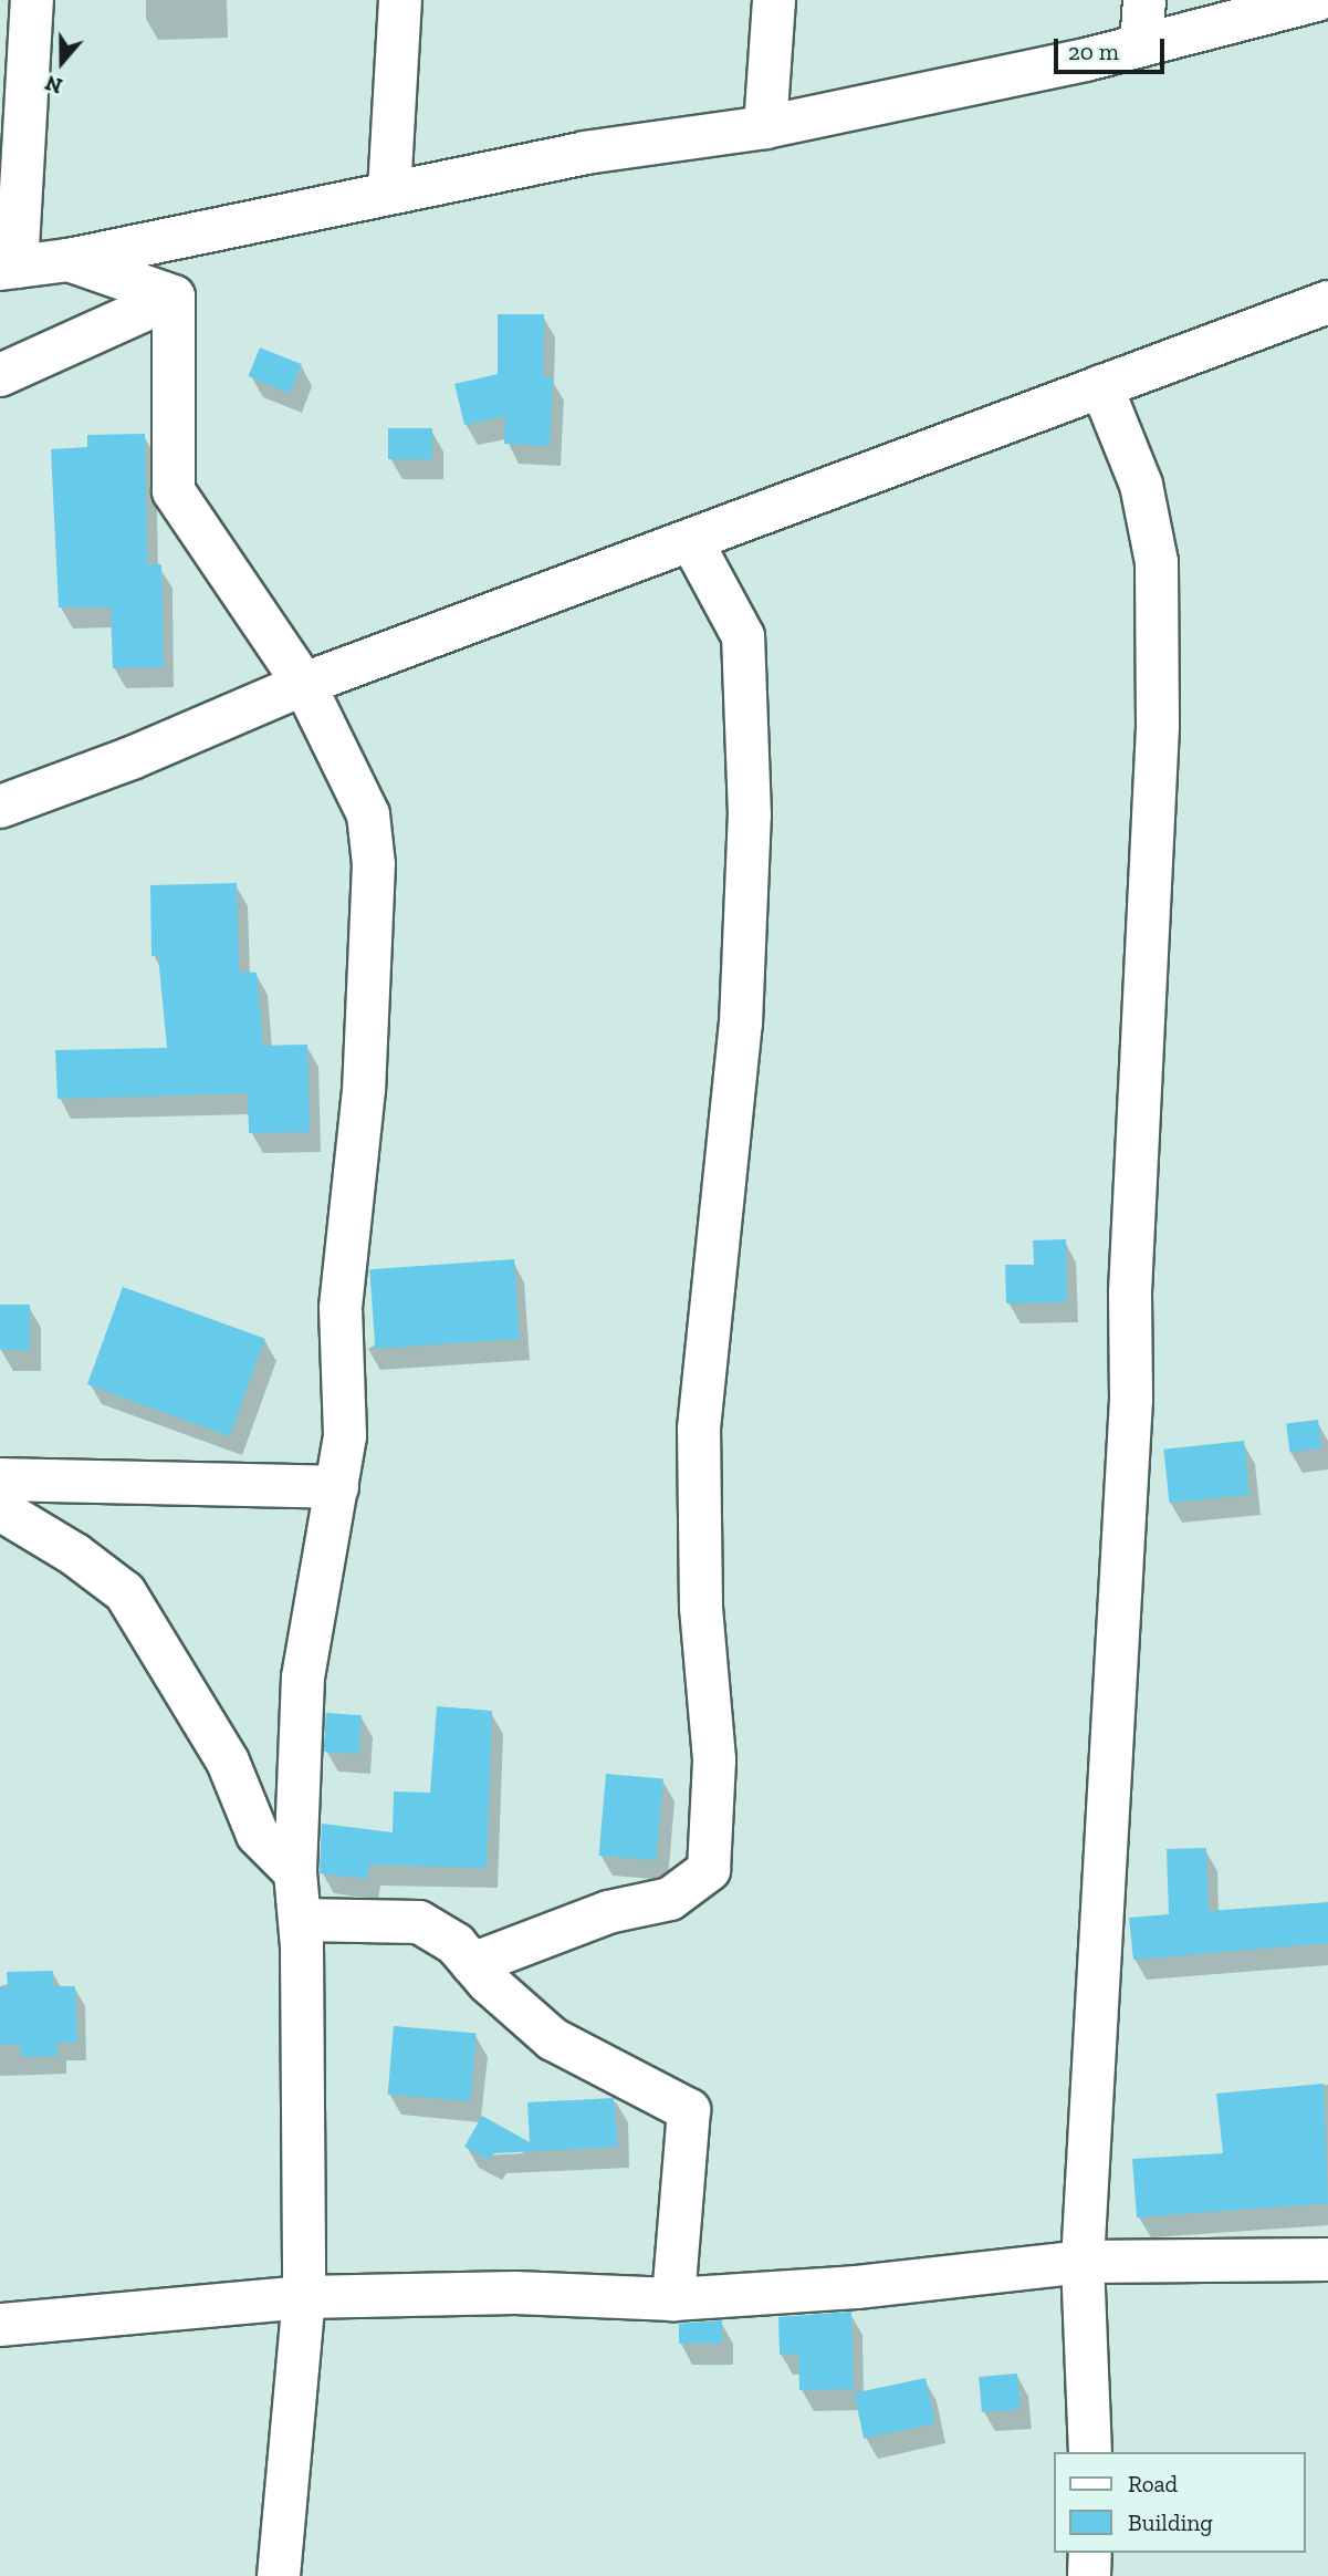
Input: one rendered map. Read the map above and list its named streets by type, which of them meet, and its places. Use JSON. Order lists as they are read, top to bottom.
{
  "legend": ["Road", "Building"],
  "scale_bar": "20 m",
  "north": "bottom"
}
